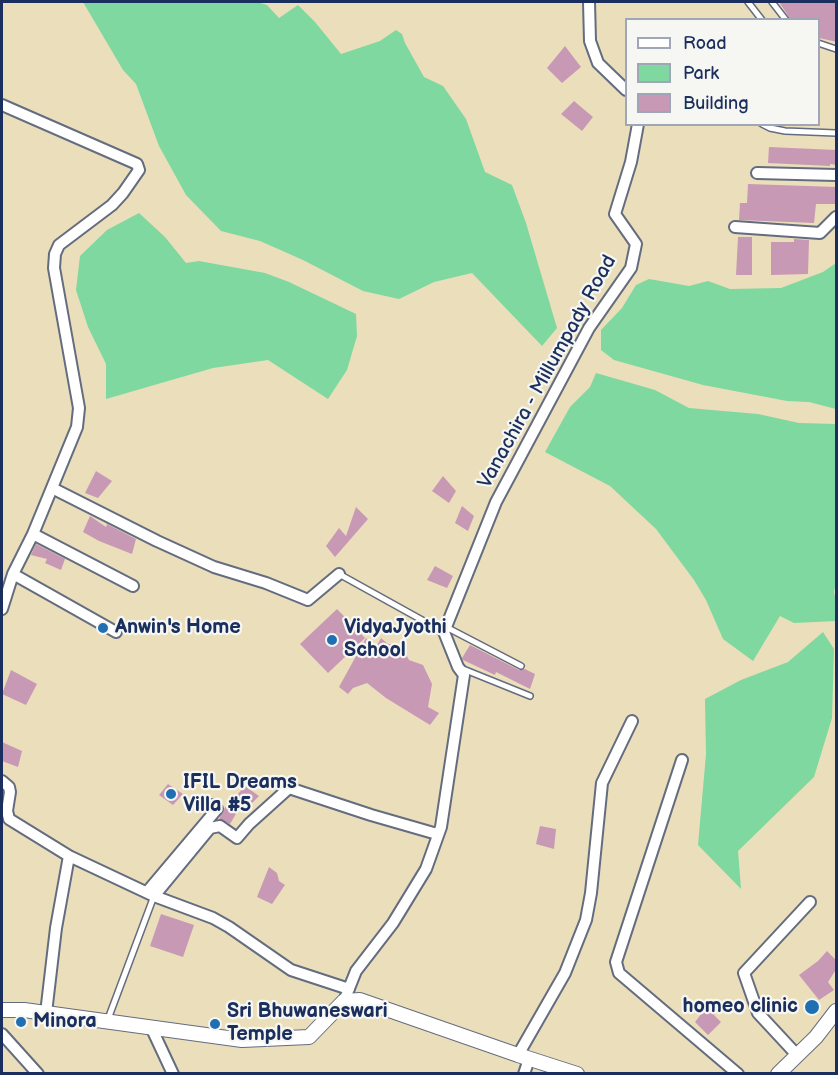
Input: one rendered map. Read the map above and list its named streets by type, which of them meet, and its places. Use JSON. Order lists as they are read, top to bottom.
{
  "streets": {
    "street": ["Vanachira - Millumpady Road"]
  },
  "places": [
    "Anwin's Home",
    "VidyaJyothi School",
    "IFIL Dreams Villa #5",
    "homeo clinic",
    "Minora",
    "Sri Bhuwaneswari Temple"
  ],
  "legend": ["Road", "Park", "Building"]
}
